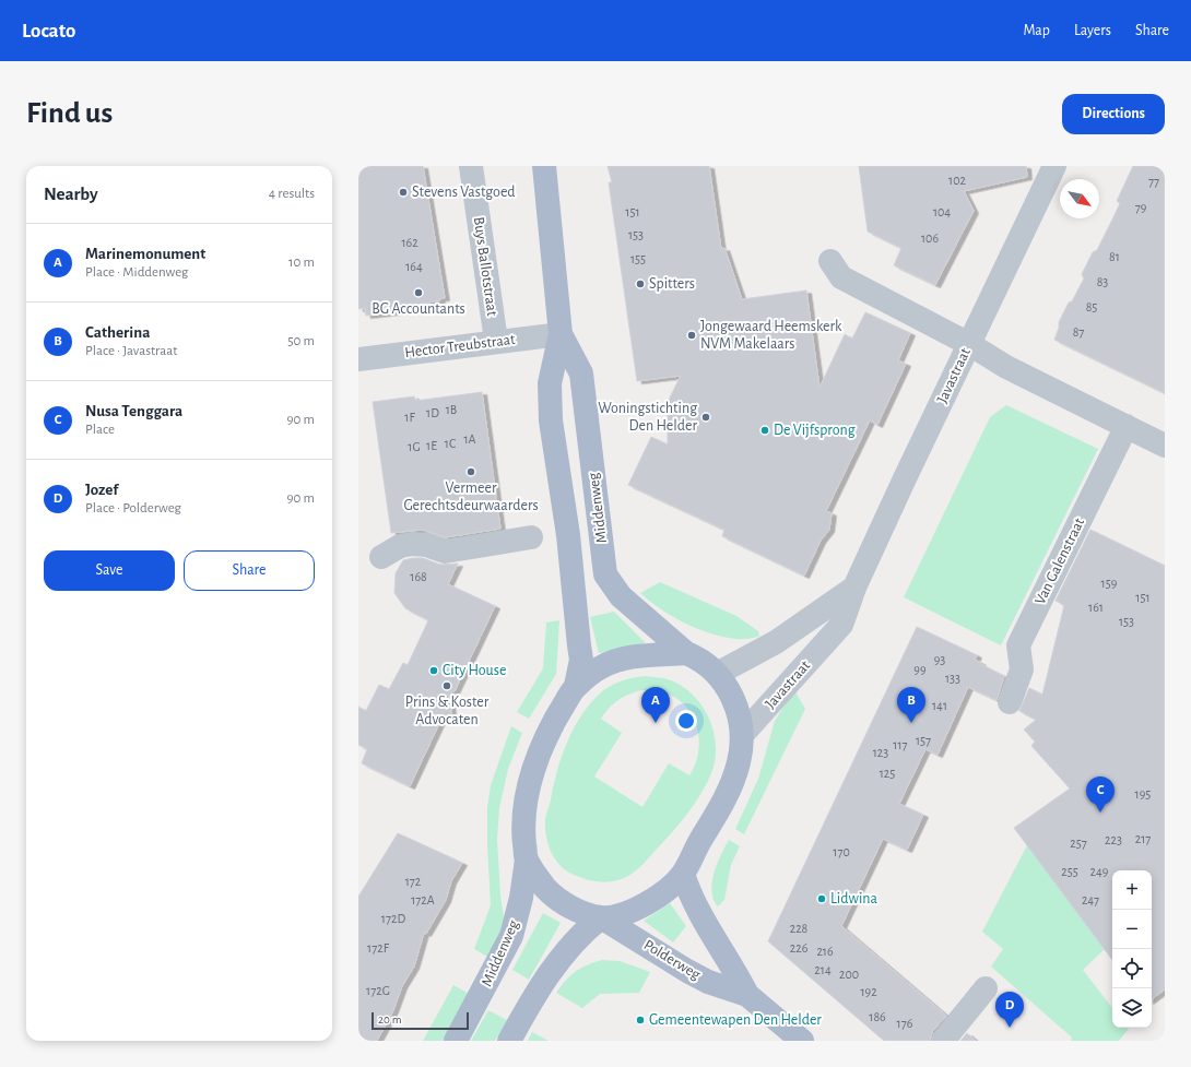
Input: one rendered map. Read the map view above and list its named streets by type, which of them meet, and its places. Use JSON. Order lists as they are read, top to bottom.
{
  "streets": {
    "main road": ["Middenweg", "Polderweg"],
    "street": [
      "Buys Ballotstraat",
      "Hector Treubstraat",
      "Javastraat",
      "Van Galenstraat"
    ]
  },
  "crossings": [
    ["Buys Ballotstraat", "Hector Treubstraat"],
    ["Hector Treubstraat", "Middenweg"],
    ["Javastraat", "Middenweg"],
    ["Middenweg", "Polderweg"]
  ],
  "places": [
    "Stevens Vastgoed",
    "Spitters",
    "BG Accountants",
    "Jongewaard Heemskerk NVM Makelaars",
    "Woningstichting Den Helder",
    "De Vijfsprong",
    "Vermeer Gerechtsdeurwaarders",
    "City House",
    "Prins & Koster Advocaten",
    "Lidwina",
    "Gemeentewapen Den Helder"
  ],
  "house_numbers": [
    "102",
    "77",
    "79",
    "151",
    "104",
    "153",
    "106",
    "162",
    "81",
    "155",
    "164",
    "83",
    "85",
    "87",
    "1B",
    "1D",
    "1F",
    "1A",
    "1C",
    "1E",
    "1G",
    "168",
    "159",
    "151",
    "161",
    "153",
    "93",
    "99",
    "133",
    "141",
    "157",
    "117",
    "123",
    "125",
    "195",
    "217",
    "223",
    "257",
    "170",
    "255",
    "249",
    "172",
    "172A",
    "247",
    "172D",
    "228",
    "172F",
    "226",
    "216",
    "214",
    "200",
    "172G",
    "192",
    "186",
    "176"
  ],
  "scale_bar": "20 m",
  "north": "bottom right",
  "page": {
    "header": "Locato",
    "nav": ["Map", "Layers", "Share"],
    "buttons": [
      "Directions",
      ["Save", "Share"]
    ],
    "title": "Find us",
    "heading": ["Nearby", "4 results"],
    "list": [
      {
        "mark": "A",
        "name": "Marinemonument",
        "note": "Place · Middenweg",
        "value": "10 m"
      },
      {
        "mark": "B",
        "name": "Catherina",
        "note": "Place · Javastraat",
        "value": "50 m"
      },
      {
        "mark": "C",
        "name": "Nusa Tenggara",
        "note": "Place",
        "value": "90 m"
      },
      {
        "mark": "D",
        "name": "Jozef",
        "note": "Place · Polderweg",
        "value": "90 m"
      }
    ],
    "pins": [
      "A",
      "B",
      "C",
      "D"
    ],
    "map_buttons": ["+", "−"],
    "scale": "20 m"
  }
}
